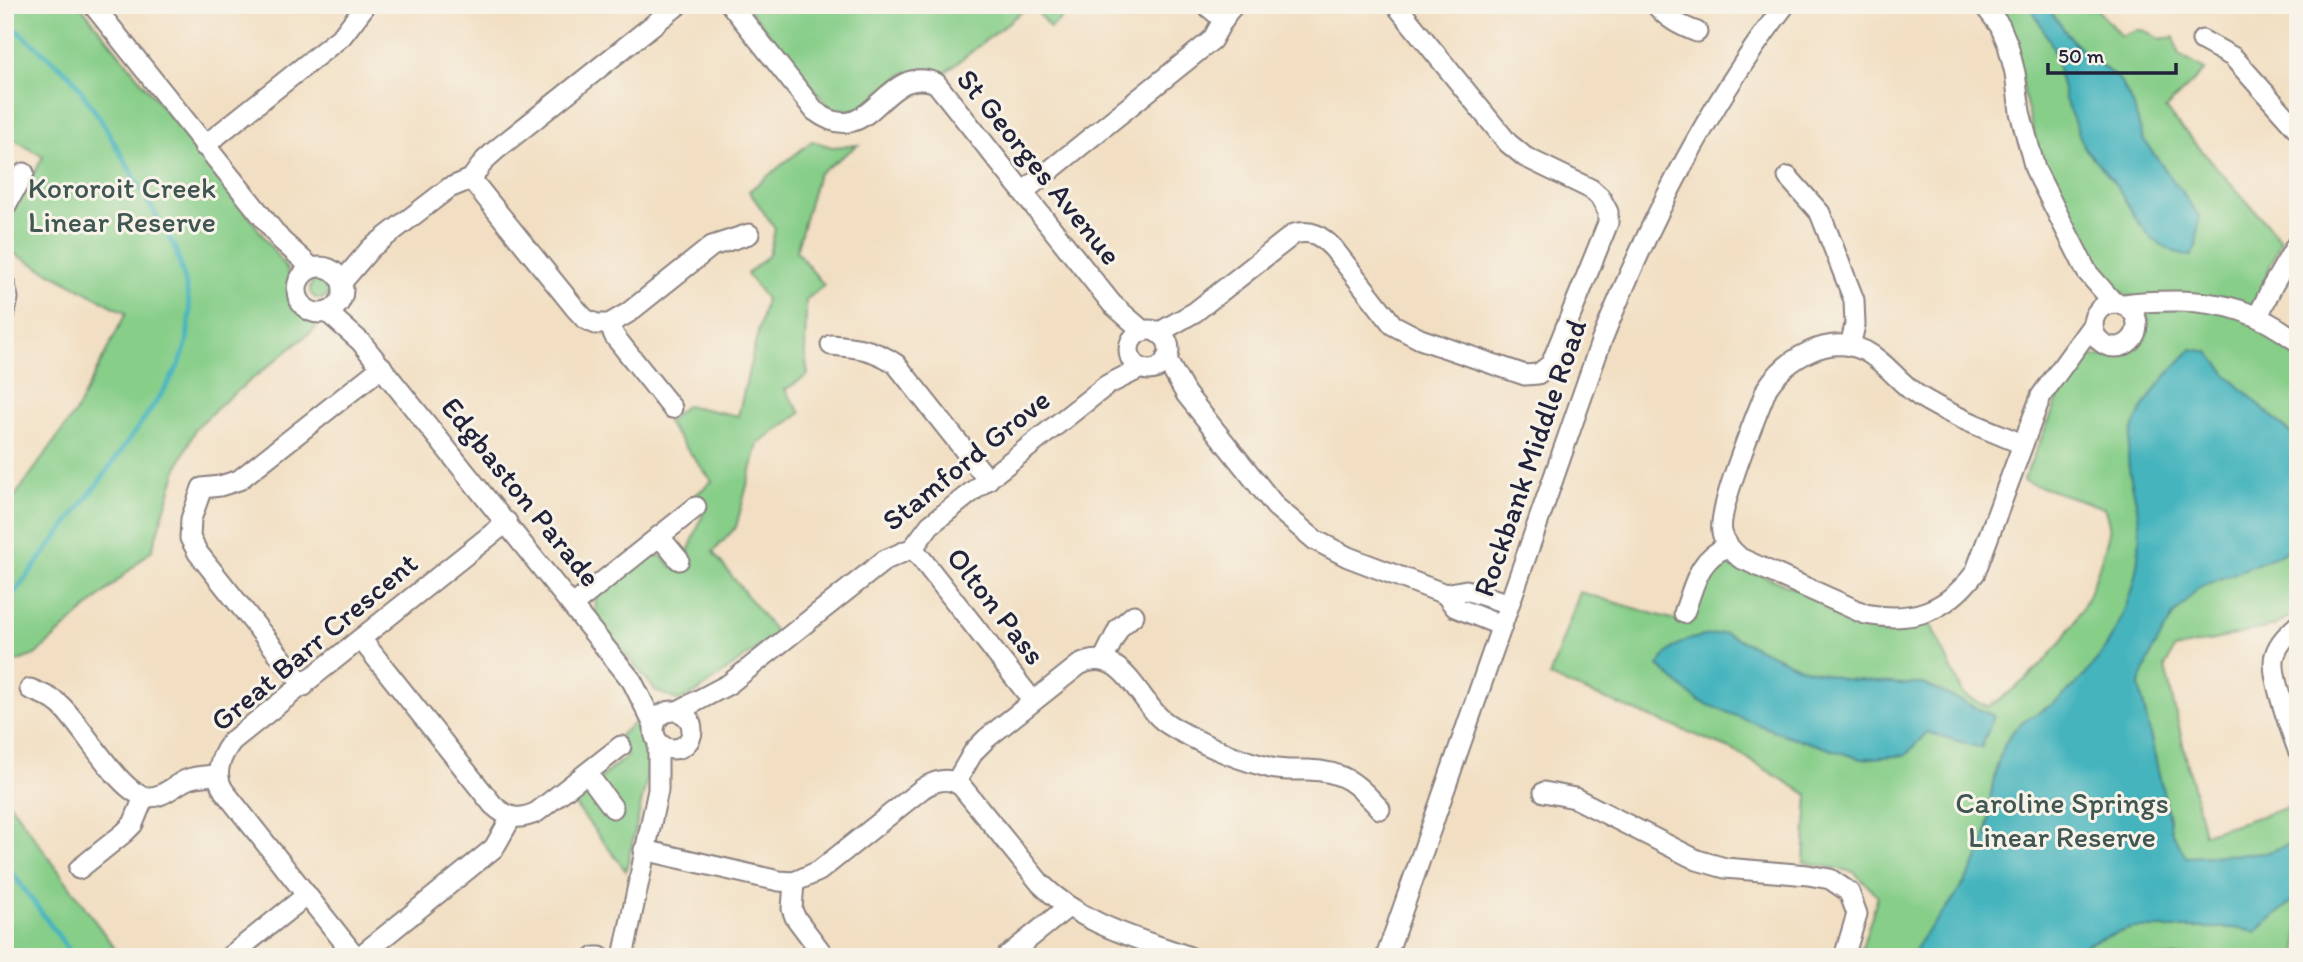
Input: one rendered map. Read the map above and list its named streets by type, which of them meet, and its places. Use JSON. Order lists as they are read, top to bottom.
{
  "streets": {
    "street": [
      "St Georges Avenue",
      "Rockbank Middle Road",
      "Stamford Grove",
      "Edgbaston Parade",
      "Olton Pass",
      "Great Barr Crescent"
    ]
  },
  "crossings": [
    ["St Georges Avenue", "Rockbank Middle Road"],
    ["St Georges Avenue", "Stamford Grove"],
    ["Stamford Grove", "Edgbaston Parade"],
    ["Stamford Grove", "Olton Pass"],
    ["Edgbaston Parade", "Great Barr Crescent"]
  ],
  "parks": ["Kororoit Creek Linear Reserve", "Caroline Springs Linear Reserve"],
  "scale_bar": "50 m"
}
